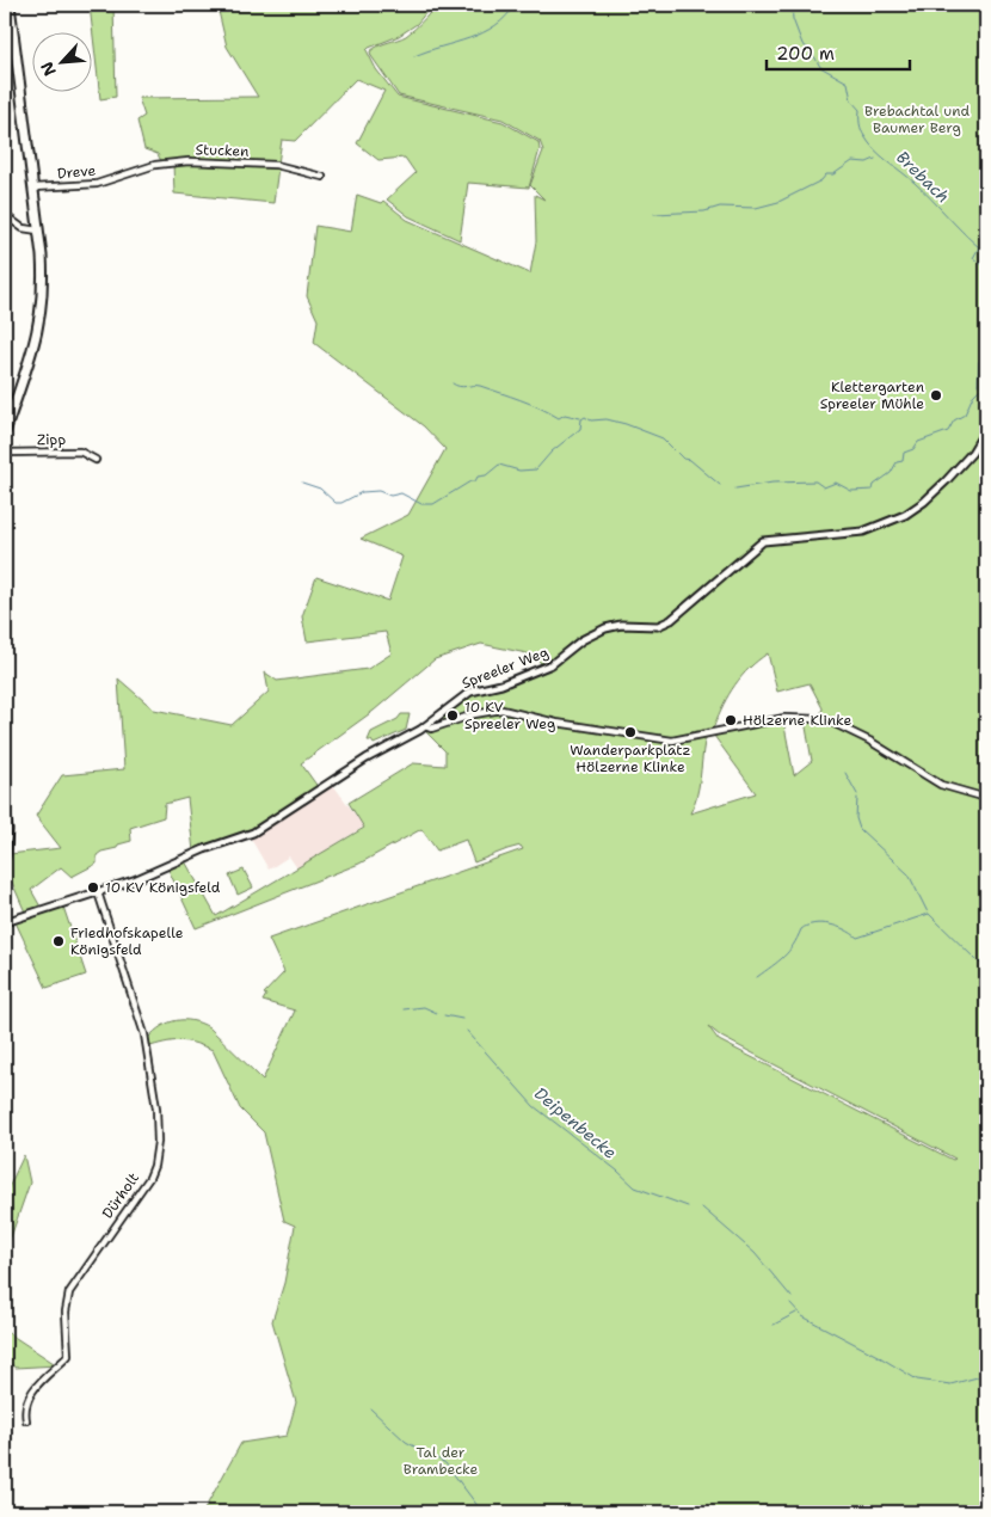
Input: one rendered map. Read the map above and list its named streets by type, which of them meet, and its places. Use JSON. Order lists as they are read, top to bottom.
{
  "streets": {
    "street": [
      "Stucken",
      "Dreve",
      "Zipp",
      "Spreeler Weg",
      "Dürholt"
    ]
  },
  "crossings": [
    ["Stucken", "Dreve"],
    ["Spreeler Weg", "Dürholt"]
  ],
  "water": ["Brebach", "Deipenbecke"],
  "parks": ["Brebachtal und Baumer Berg", "Tal der Brambecke"],
  "places": [
    "Klettergarten Spreeler Mühle",
    "10 KV Spreeler Weg",
    "Hölzerne Klinke",
    "Wanderparkplatz Hölzerne Klinke",
    "10 KV Königsfeld",
    "Friedhofskapelle Königsfeld"
  ],
  "scale_bar": "200 m",
  "north": "bottom left"
}
